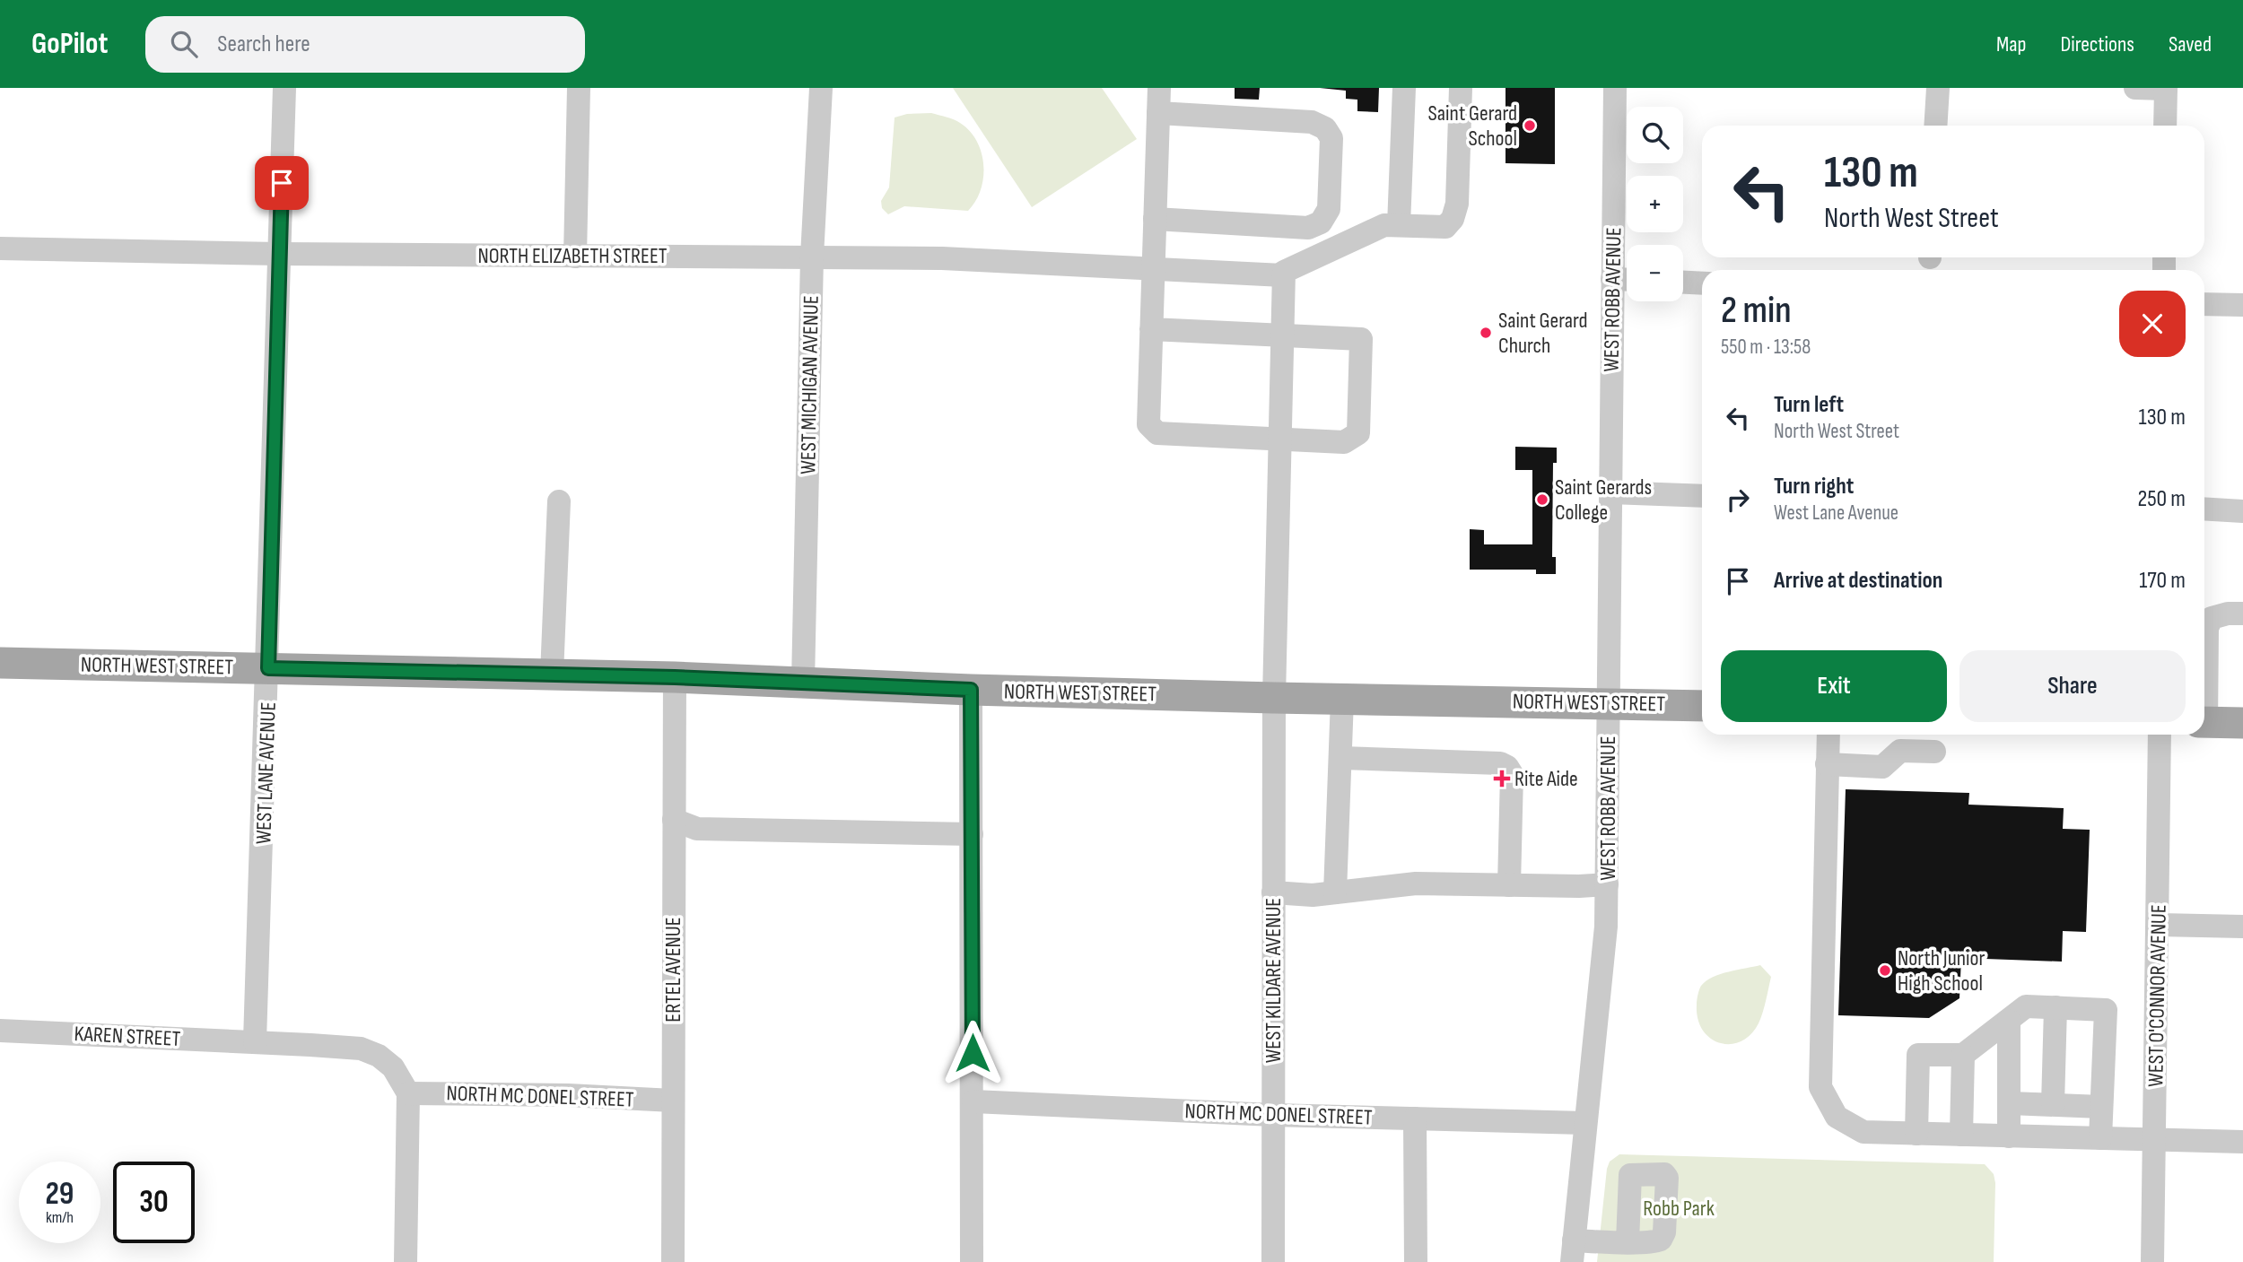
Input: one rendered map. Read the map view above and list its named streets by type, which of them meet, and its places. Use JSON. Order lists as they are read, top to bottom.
{
  "streets": {
    "main road": ["NORTH WEST STREET"],
    "street": [
      "NORTH ELIZABETH STREET",
      "WEST ROBB AVENUE",
      "WEST MICHIGAN AVENUE",
      "WEST LANE AVENUE",
      "ERTEL AVENUE",
      "WEST KILDARE AVENUE",
      "WEST O'CONNOR AVENUE",
      "KAREN STREET",
      "NORTH MC DONEL STREET"
    ]
  },
  "crossings": [
    ["NORTH ELIZABETH STREET", "WEST MICHIGAN AVENUE"],
    ["NORTH ELIZABETH STREET", "WEST LANE AVENUE"],
    ["NORTH ELIZABETH STREET", "WEST KILDARE AVENUE"],
    ["WEST ROBB AVENUE", "NORTH WEST STREET"],
    ["WEST ROBB AVENUE", "NORTH MC DONEL STREET"],
    ["WEST MICHIGAN AVENUE", "NORTH WEST STREET"],
    ["NORTH WEST STREET", "WEST LANE AVENUE"],
    ["NORTH WEST STREET", "ERTEL AVENUE"],
    ["NORTH WEST STREET", "WEST KILDARE AVENUE"],
    ["WEST LANE AVENUE", "KAREN STREET"],
    ["ERTEL AVENUE", "NORTH MC DONEL STREET"],
    ["WEST KILDARE AVENUE", "NORTH MC DONEL STREET"]
  ],
  "parks": ["Robb Park"],
  "places": {
    "other": [
      "Saint Gerard School",
      "Saint Gerard Church",
      "Saint Gerards College",
      "North Junior High School"
    ],
    "health": ["Rite Aide"]
  },
  "page": {
    "header": "GoPilot",
    "search": "Search here",
    "nav": ["Map", "Directions", "Saved"],
    "map_buttons": ["+", "−"],
    "turn": ["130 m", "North West Street"],
    "heading": ["2 min", "550 m · 13:58"],
    "list": [
      {
        "name": "Turn left",
        "note": "North West Street",
        "value": "130 m"
      },
      {
        "name": "Turn right",
        "note": "West Lane Avenue",
        "value": "250 m"
      },
      {
        "name": "Arrive at destination",
        "value": "170 m"
      }
    ],
    "buttons": ["Exit", "Share"],
    "speed": "29 km/h",
    "limit": "30"
  }
}
